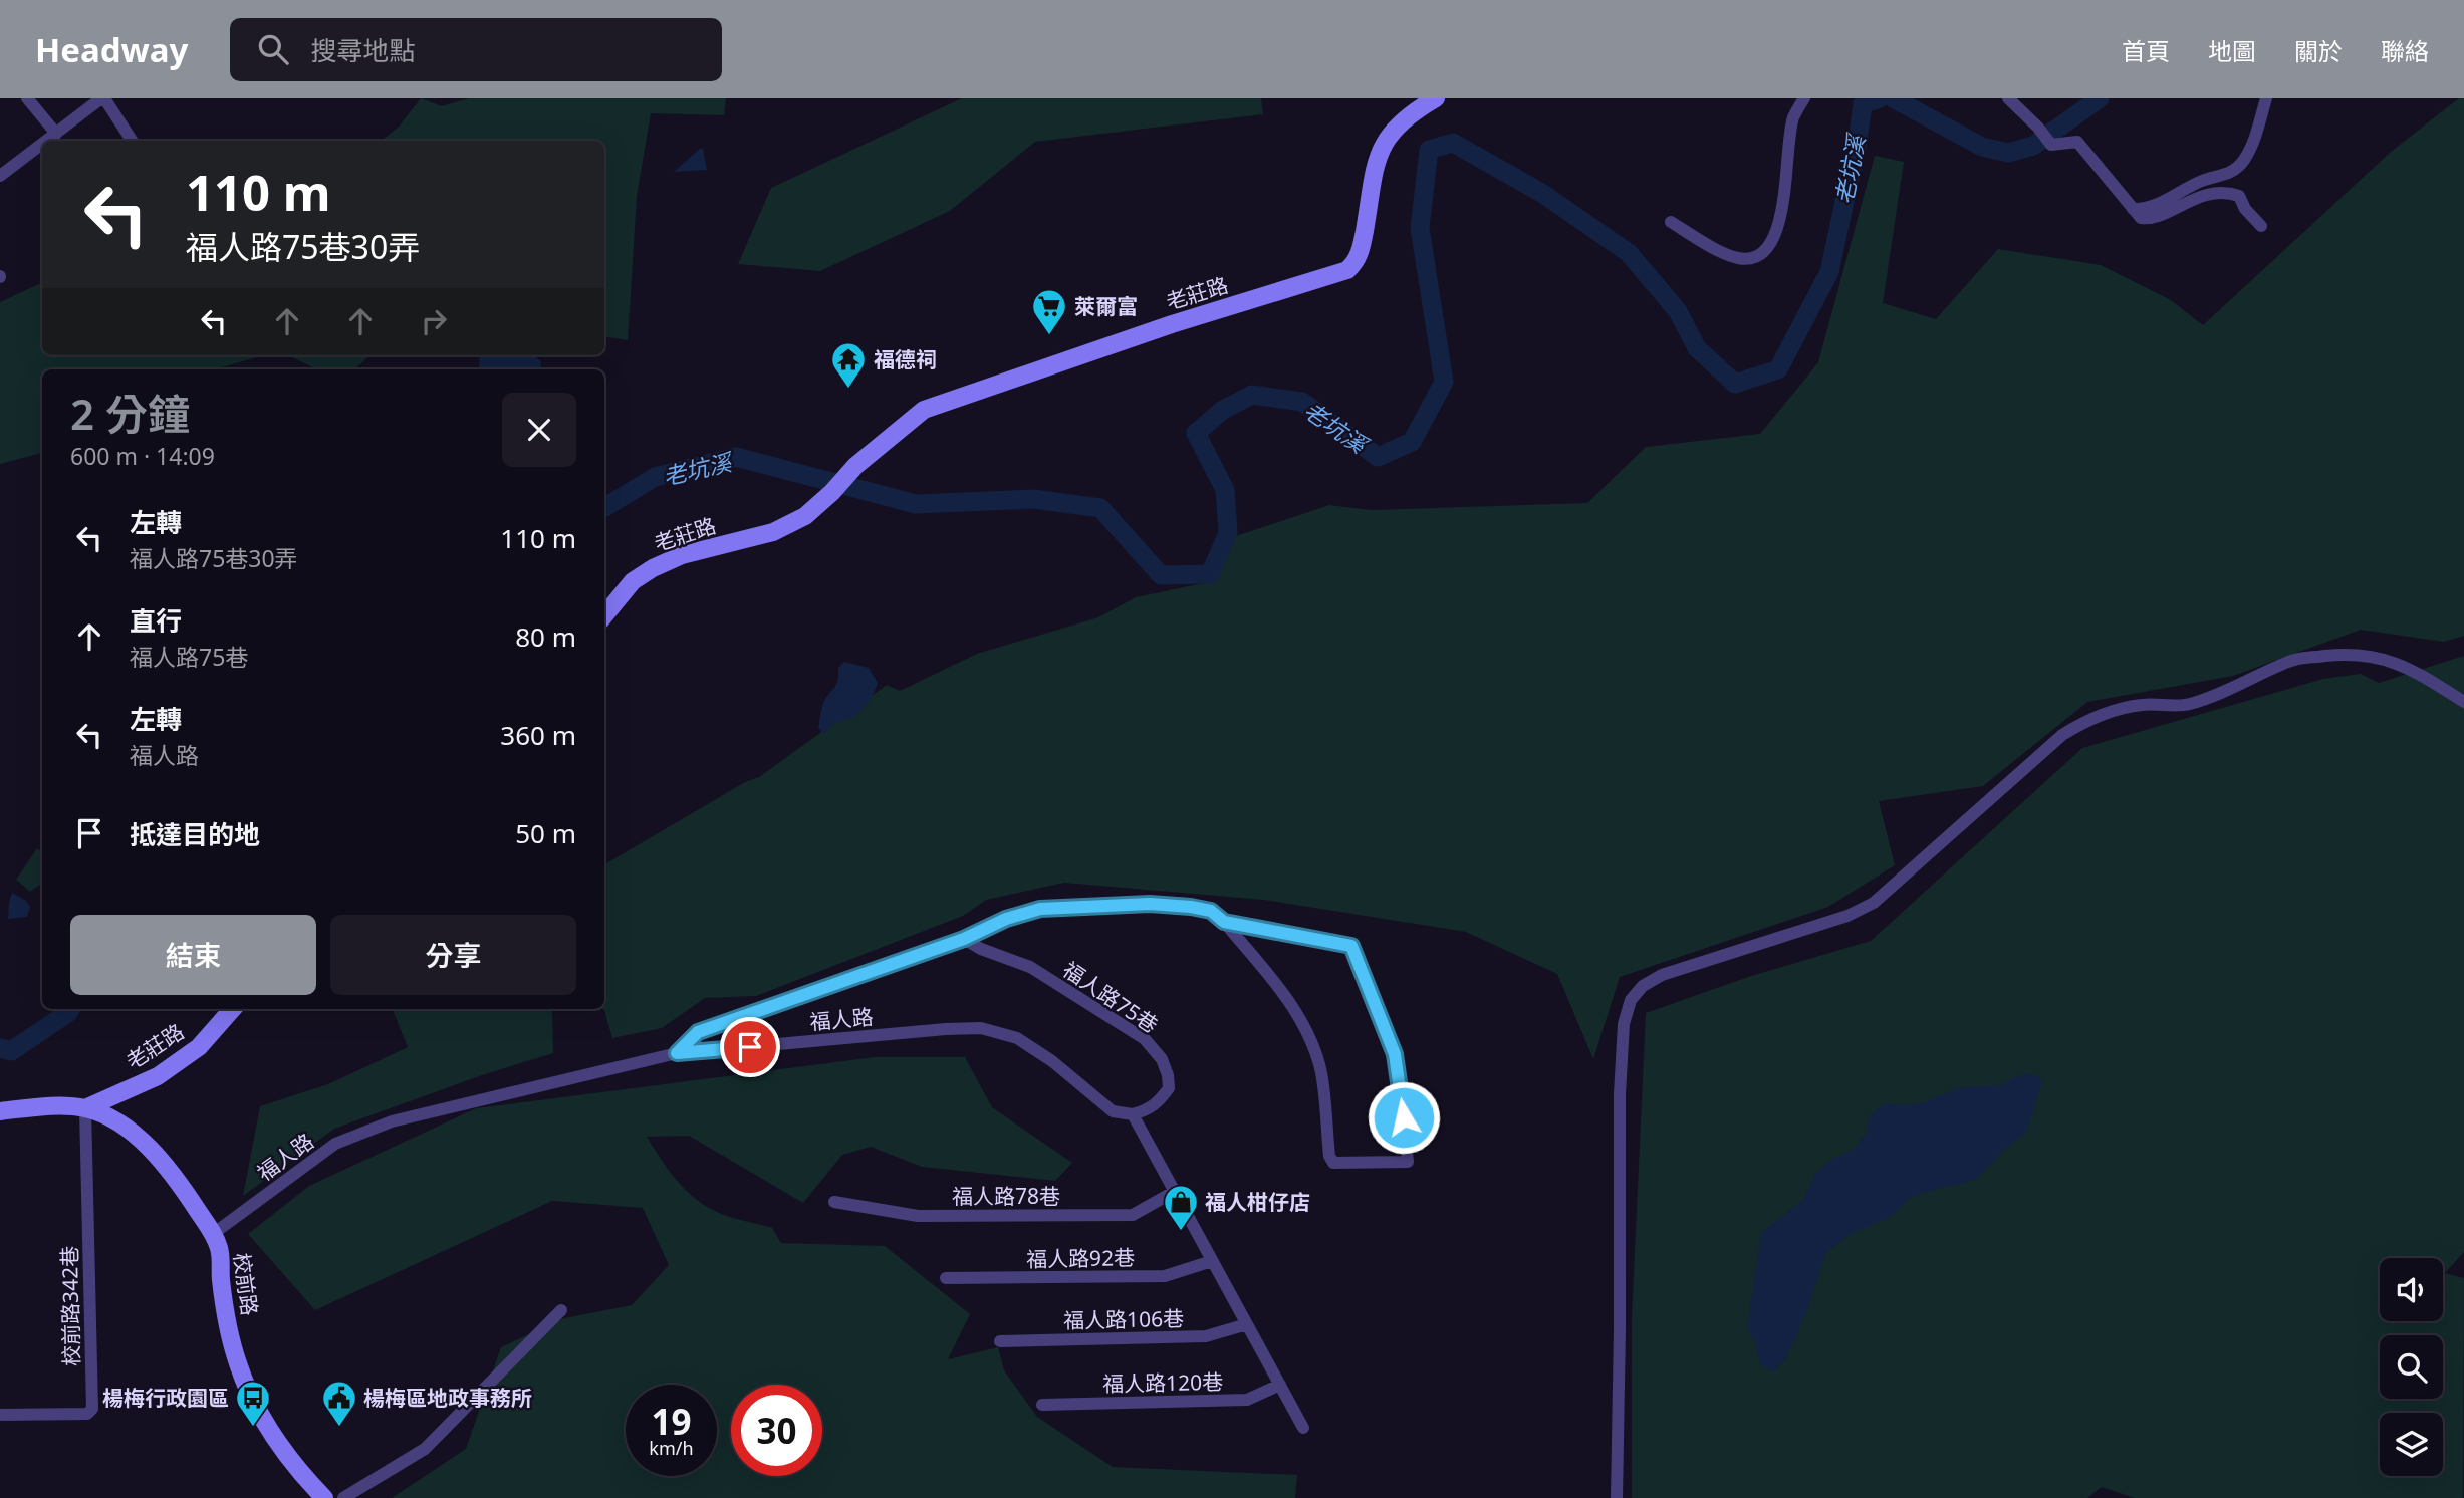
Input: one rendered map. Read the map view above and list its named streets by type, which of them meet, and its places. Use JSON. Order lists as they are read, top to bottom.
{
  "streets": {
    "street": [
      "老莊路",
      "福人路75巷",
      "福人路",
      "福人路78巷",
      "福人路92巷",
      "校前路",
      "校前路342巷",
      "福人路106巷",
      "福人路120巷"
    ]
  },
  "crossings": [
    ["老莊路", "校前路"],
    ["老莊路", "校前路342巷"],
    ["福人路75巷", "福人路"],
    ["福人路", "校前路"],
    ["校前路", "校前路342巷"]
  ],
  "water": ["老坑溪"],
  "places": {
    "supermarket": ["萊爾富"],
    "temple": ["福德祠"],
    "shop": ["福人柑仔店"],
    "bus stop": ["楊梅行政園區"],
    "public building": ["楊梅區地政事務所"]
  },
  "page": {
    "header": "Headway",
    "search": "搜尋地點",
    "nav": [
      "首頁",
      "地圖",
      "關於",
      "聯絡"
    ],
    "turn": ["110 m", "福人路75巷30弄"],
    "heading": ["2 分鐘", "600 m · 14:09"],
    "list": [
      {
        "name": "左轉",
        "note": "福人路75巷30弄",
        "value": "110 m"
      },
      {
        "name": "直行",
        "note": "福人路75巷",
        "value": "80 m"
      },
      {
        "name": "左轉",
        "note": "福人路",
        "value": "360 m"
      },
      {
        "name": "抵達目的地",
        "value": "50 m"
      }
    ],
    "buttons": ["結束", "分享"],
    "speed": "19 km/h",
    "limit": "30"
  }
}
